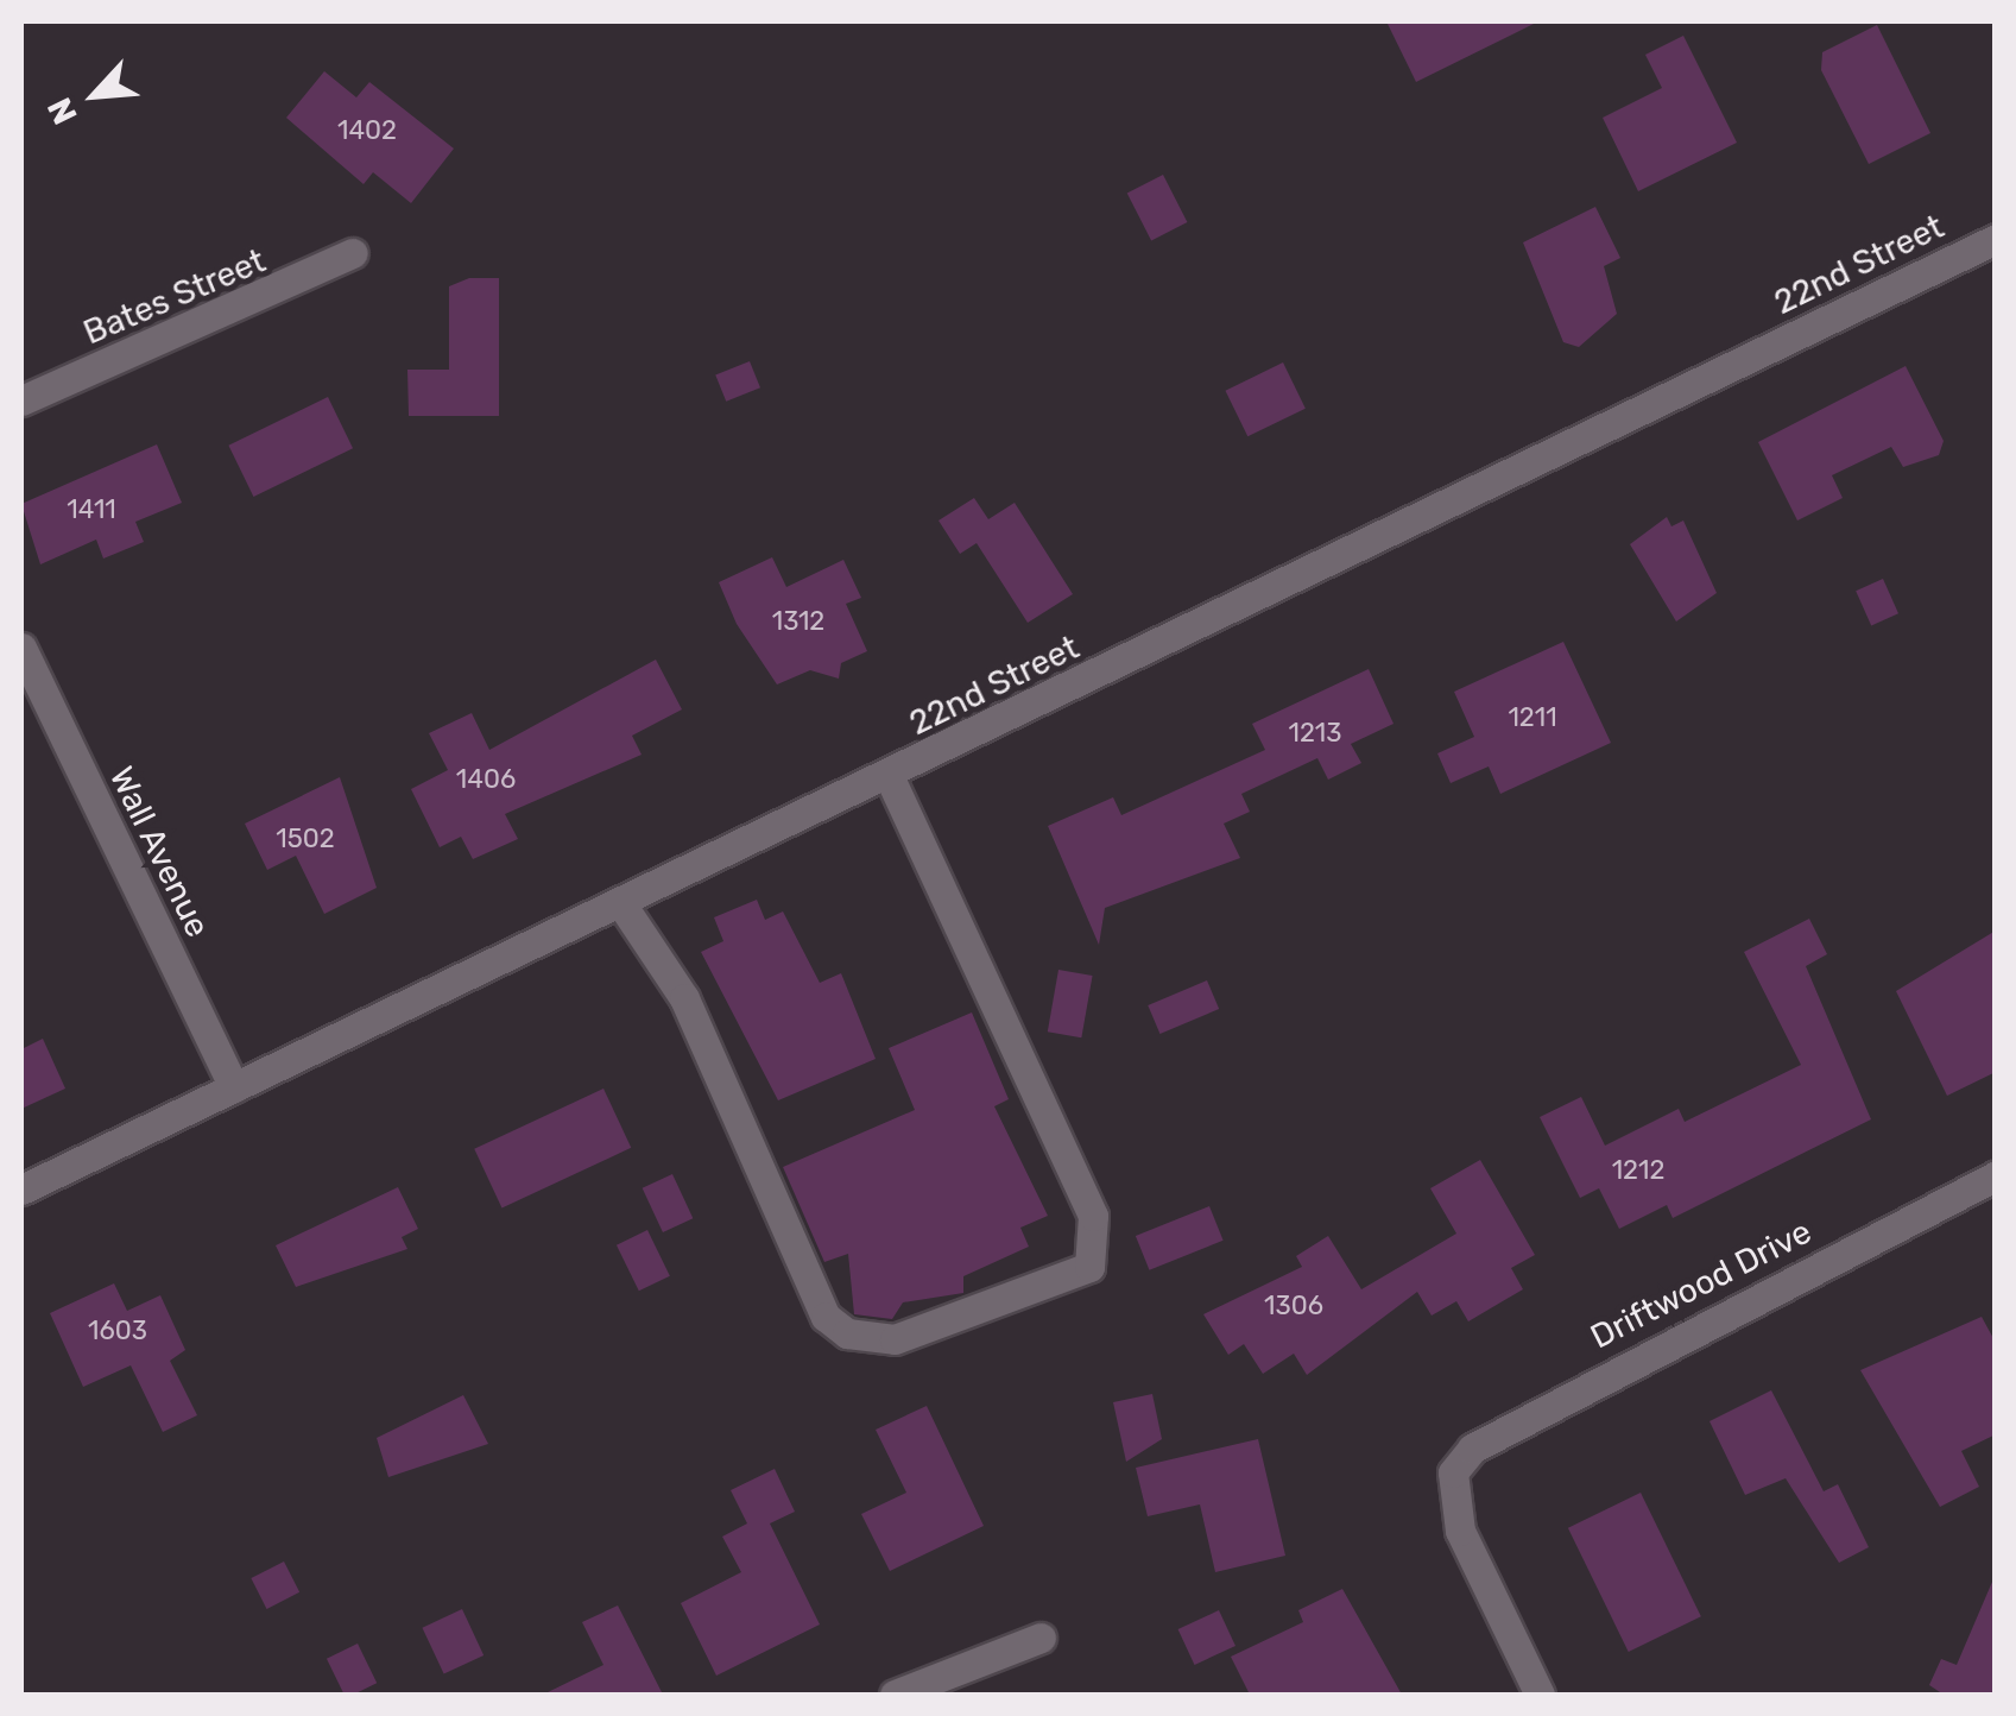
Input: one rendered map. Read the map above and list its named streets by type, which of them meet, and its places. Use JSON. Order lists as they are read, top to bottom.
{
  "streets": {
    "street": [
      "22nd Street",
      "Bates Street",
      "Wall Avenue",
      "Driftwood Drive"
    ]
  },
  "crossings": [
    ["22nd Street", "Wall Avenue"]
  ],
  "house_numbers": [
    "1402",
    "1411",
    "1312",
    "1211",
    "1213",
    "1406",
    "1502",
    "1212",
    "1306",
    "1603"
  ],
  "north": "bottom left"
}
